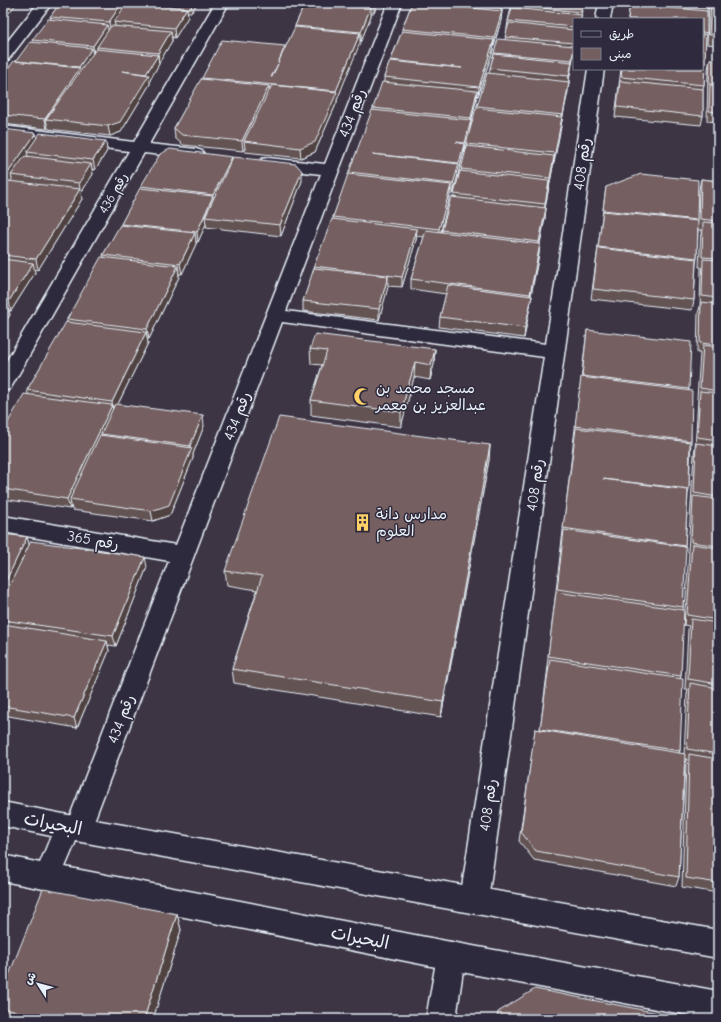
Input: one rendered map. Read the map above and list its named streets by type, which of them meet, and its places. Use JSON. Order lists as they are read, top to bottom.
{
  "streets": {
    "street": [
      "رقم 434",
      "رقم 408",
      "رقم 436",
      "رقم 365",
      "البحيرات"
    ]
  },
  "crossings": [
    ["رقم 434", "رقم 365"],
    ["رقم 434", "البحيرات"],
    ["رقم 408", "البحيرات"]
  ],
  "places": {
    "mosque": ["مسجد محمد بن عبدالعزيز بن معمر"],
    "building": ["مدارس دانة العلوم"]
  },
  "legend": ["طريق", "مبنى"],
  "north": "top left"
}
